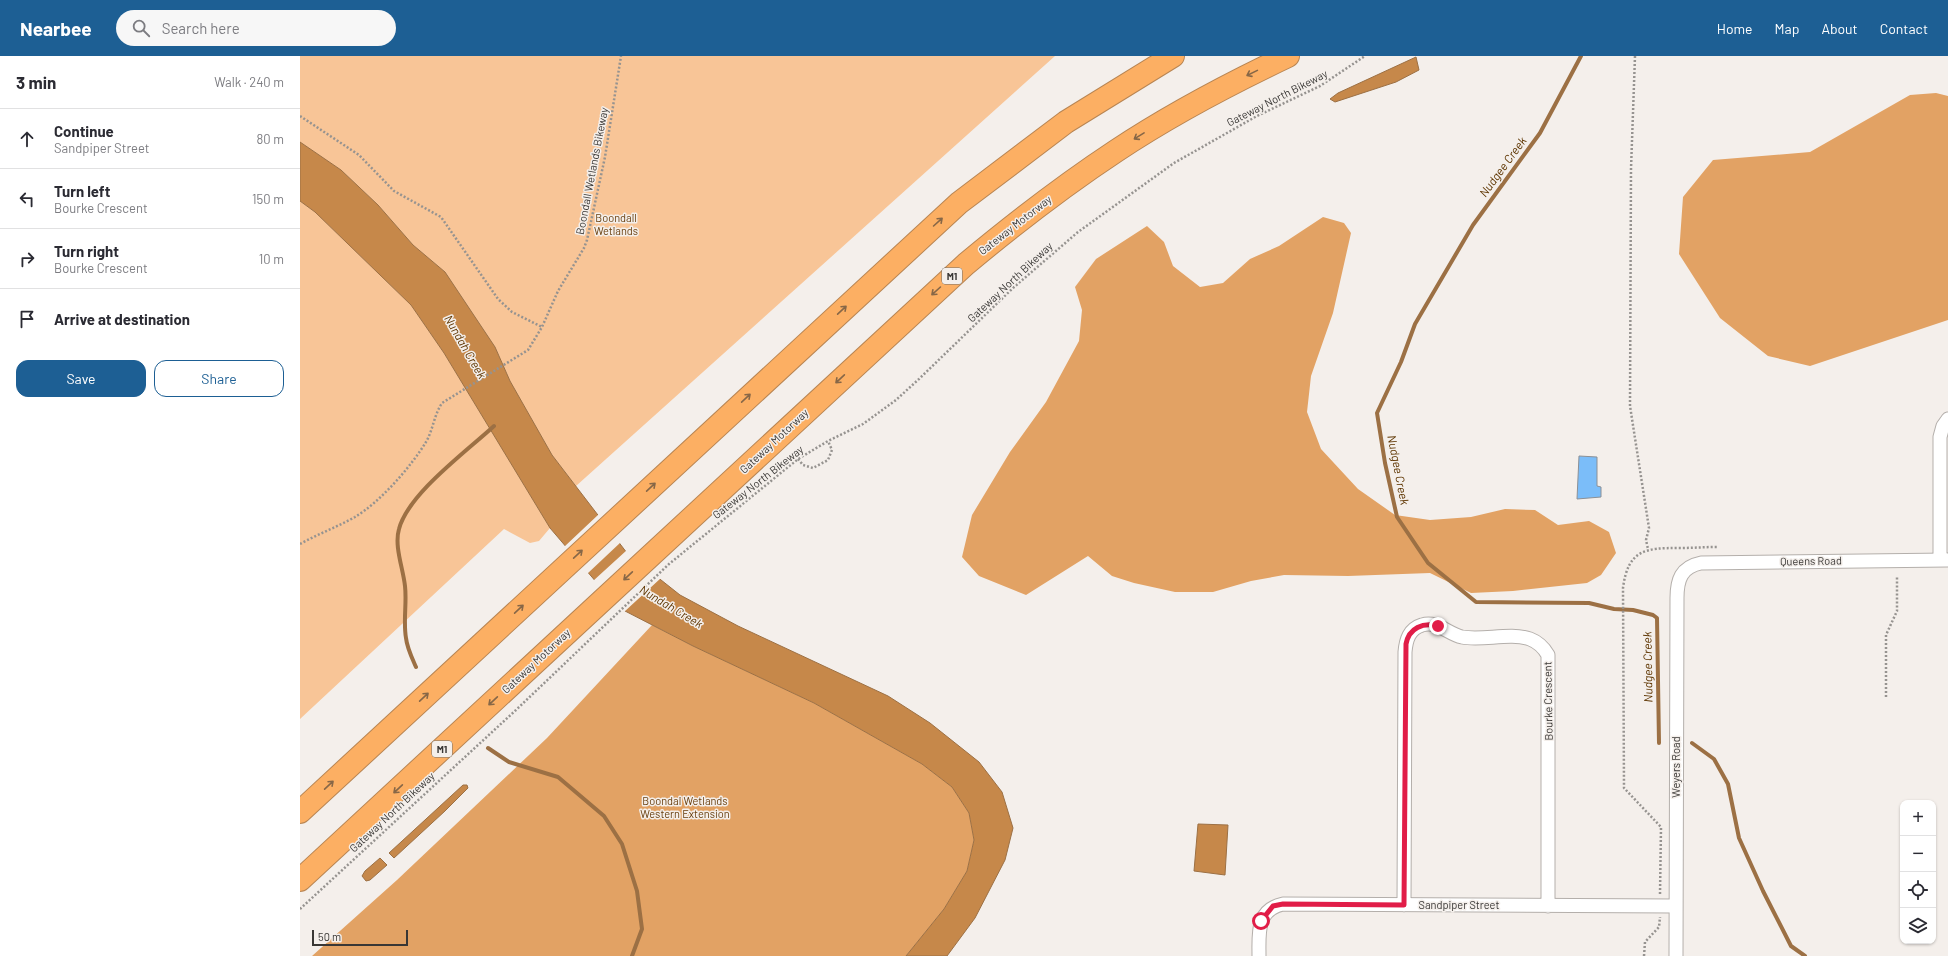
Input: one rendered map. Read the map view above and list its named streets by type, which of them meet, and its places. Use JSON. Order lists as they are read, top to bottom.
{
  "streets": {
    "highway": ["Gateway Motorway", "M1"],
    "street": [
      "Queens Road",
      "Bourke Crescent",
      "Weyers Road",
      "Sandpiper Street"
    ],
    "path": ["Gateway North Bikeway", "Boondall Wetlands Bikeway"]
  },
  "crossings": [
    ["Gateway North Bikeway", "Gateway Motorway"],
    ["Queens Road", "Weyers Road"],
    ["Bourke Crescent", "Sandpiper Street"],
    ["Weyers Road", "Sandpiper Street"]
  ],
  "water": ["Nudgee Creek", "Nundah Creek"],
  "parks": ["Boondall Wetlands", "Boondal Wetlands Western Extension"],
  "scale_bar": "50 m",
  "page": {
    "header": "Nearbee",
    "search": "Search here",
    "nav": [
      "Home",
      "Map",
      "About",
      "Contact"
    ],
    "heading": ["3 min", "Walk · 240 m"],
    "list": [
      ["Continue", "Sandpiper Street", "80 m"],
      ["Turn left", "Bourke Crescent", "150 m"],
      ["Turn right", "Bourke Crescent", "10 m"],
      "Arrive at destination"
    ],
    "buttons": ["Save", "Share"],
    "map_buttons": ["+", "−"],
    "scale": "50 m"
  }
}
